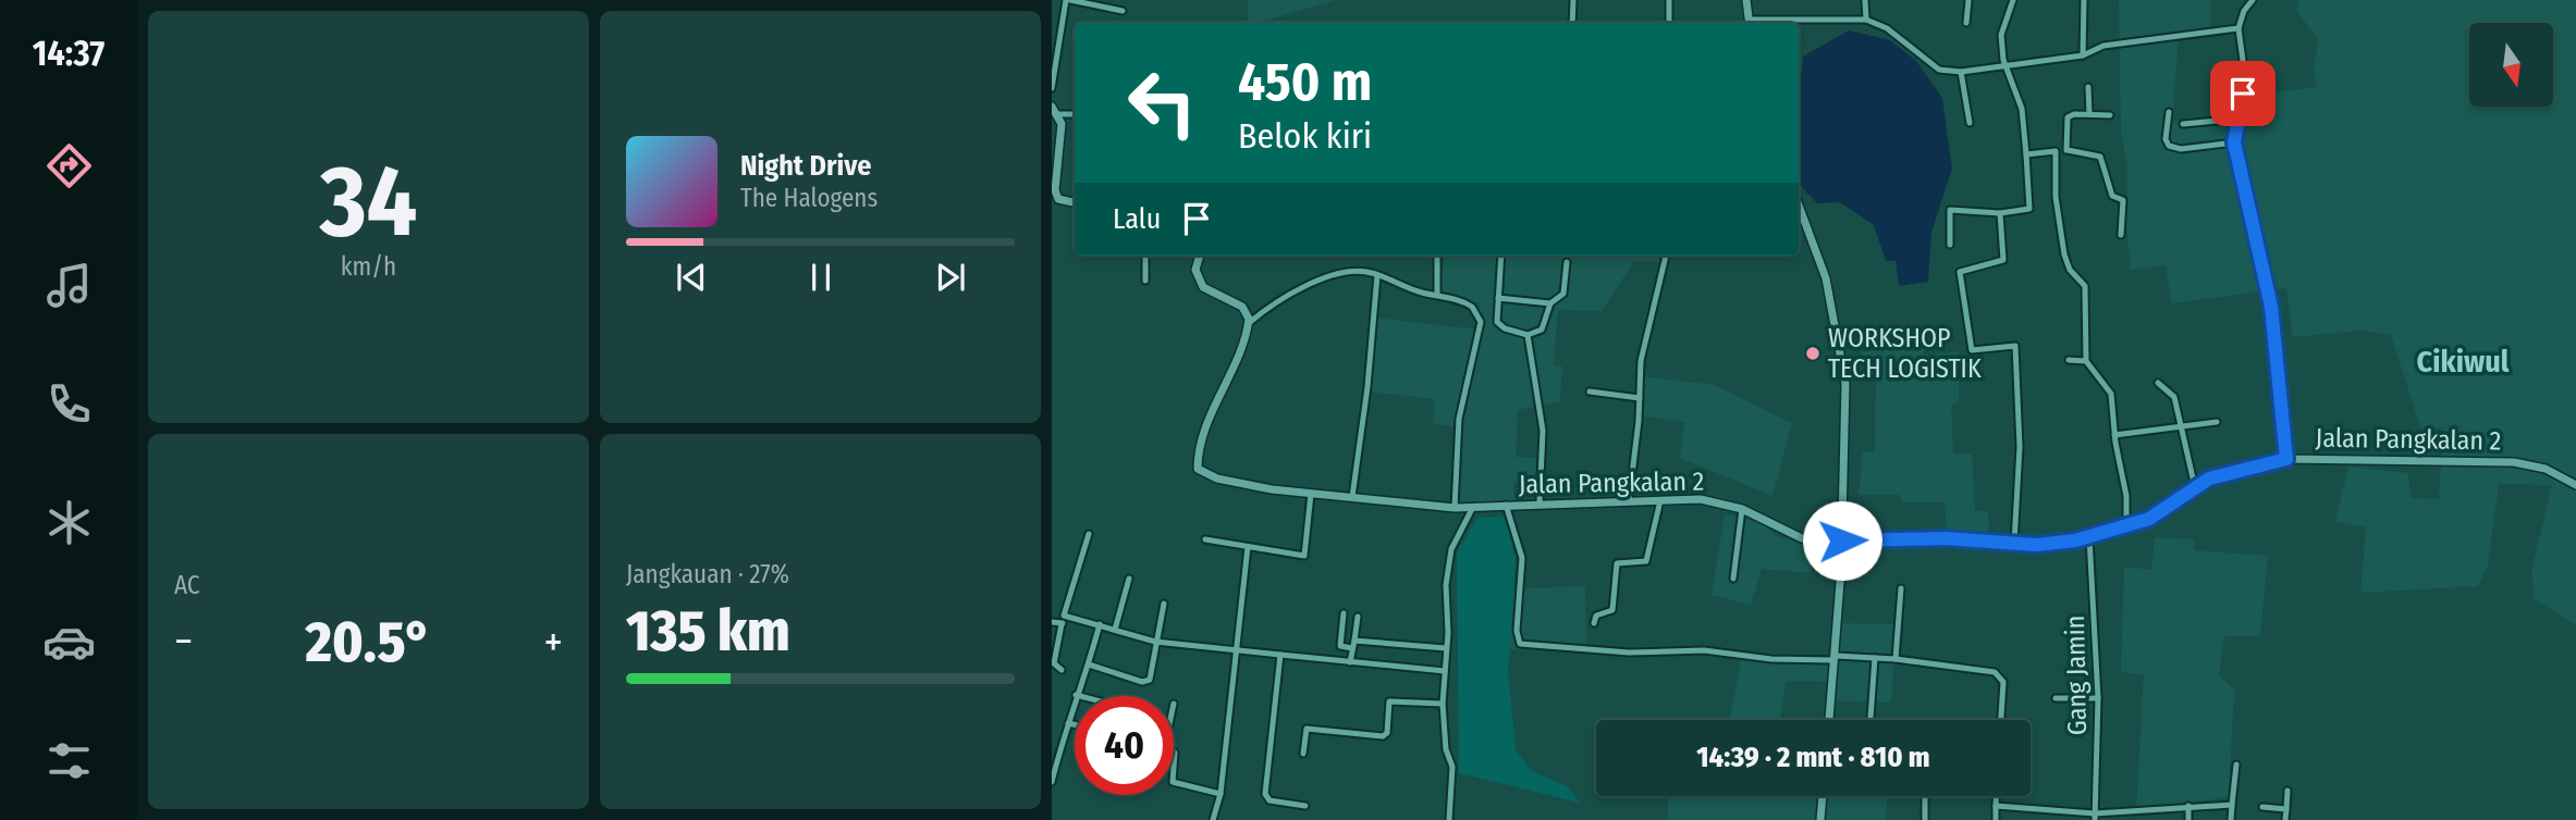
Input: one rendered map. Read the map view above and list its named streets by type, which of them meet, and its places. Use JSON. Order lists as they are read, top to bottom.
{
  "streets": {
    "street": ["Jalan Pangkalan 2", "Gang Jamin"]
  },
  "crossings": [
    ["Jalan Pangkalan 2", "Gang Jamin"]
  ],
  "districts": ["Cikiwul"],
  "places": ["WORKSHOP TECH LOGISTIK"],
  "north": "bottom",
  "page": {
    "tabs": "14:37",
    "tile": [
      ["34", "km/h"],
      "AC",
      ["Jangkauan · 27%", "135 km"]
    ],
    "turn": ["450 m", "Belok kiri"],
    "song": ["Night Drive", "The Halogens"],
    "then": "Lalu",
    "heat": ["−", "20.5°", "+"],
    "limit": "40",
    "trip": "14:39 · 2 mnt · 810 m"
  }
}
